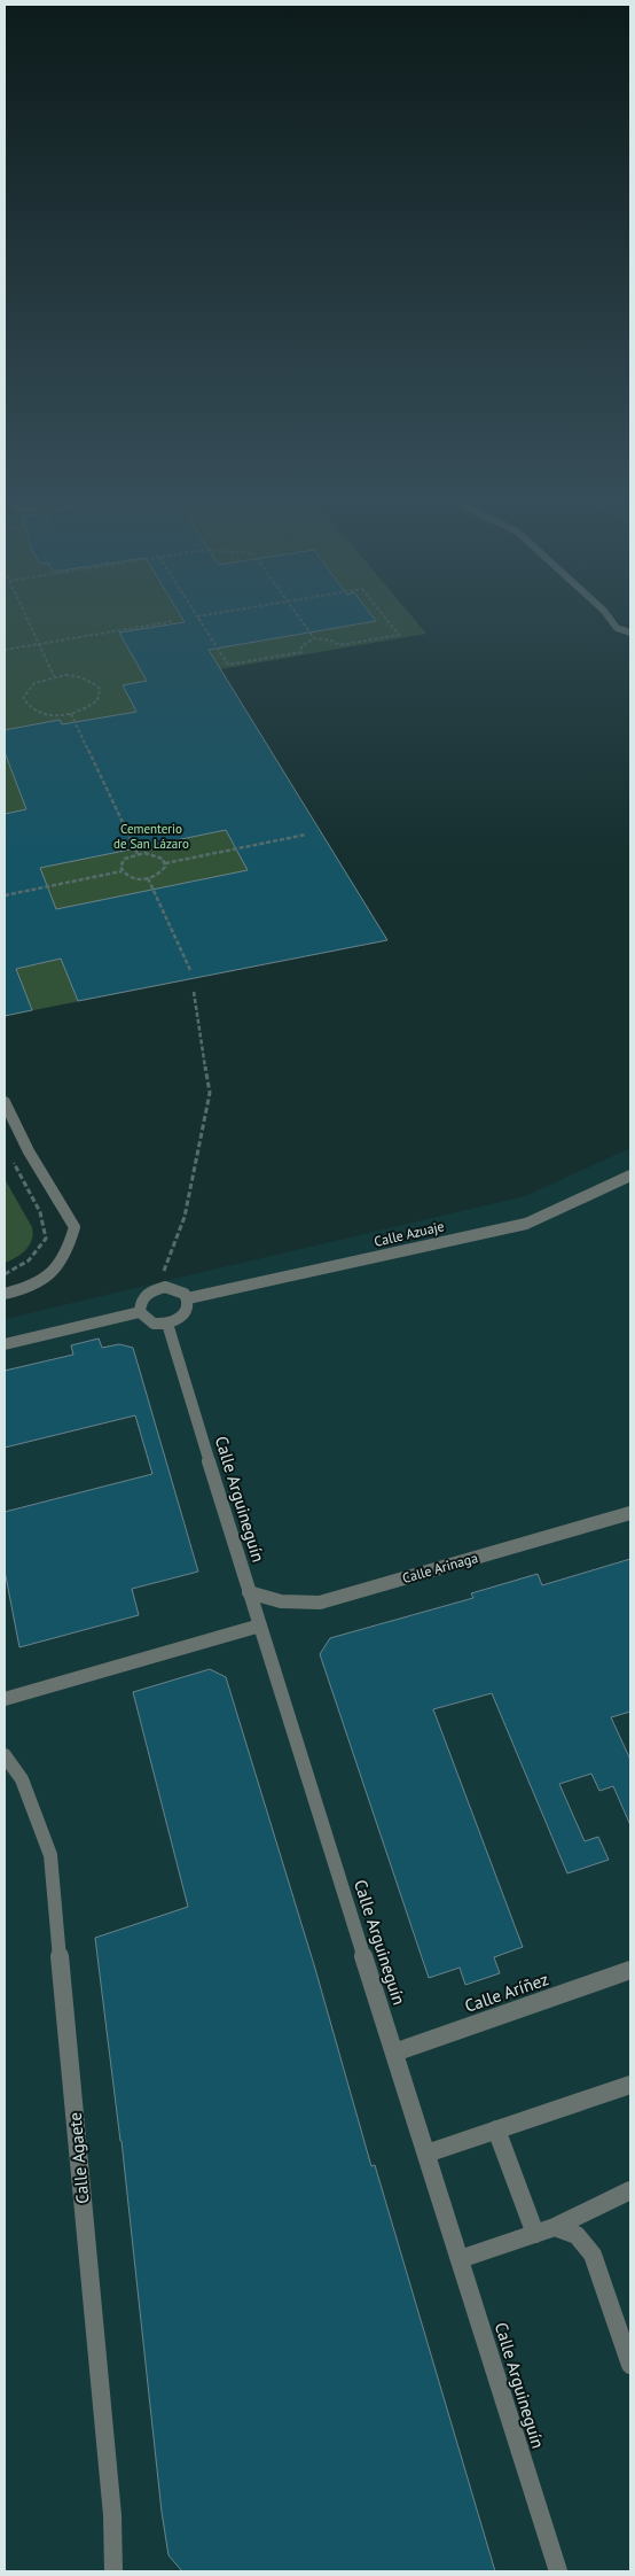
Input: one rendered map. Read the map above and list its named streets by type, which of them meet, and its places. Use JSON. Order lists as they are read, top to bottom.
{
  "streets": {
    "street": [
      "Calle Azuaje",
      "Calle Arguineguín",
      "Calle Arinaga",
      "Calle Aríñez",
      "Calle Agaete"
    ]
  },
  "crossings": [
    ["Calle Azuaje", "Calle Arguineguín"],
    ["Calle Arguineguín", "Calle Arinaga"],
    ["Calle Arguineguín", "Calle Aríñez"]
  ],
  "parks": ["Cementerio de San Lázaro"]
}
